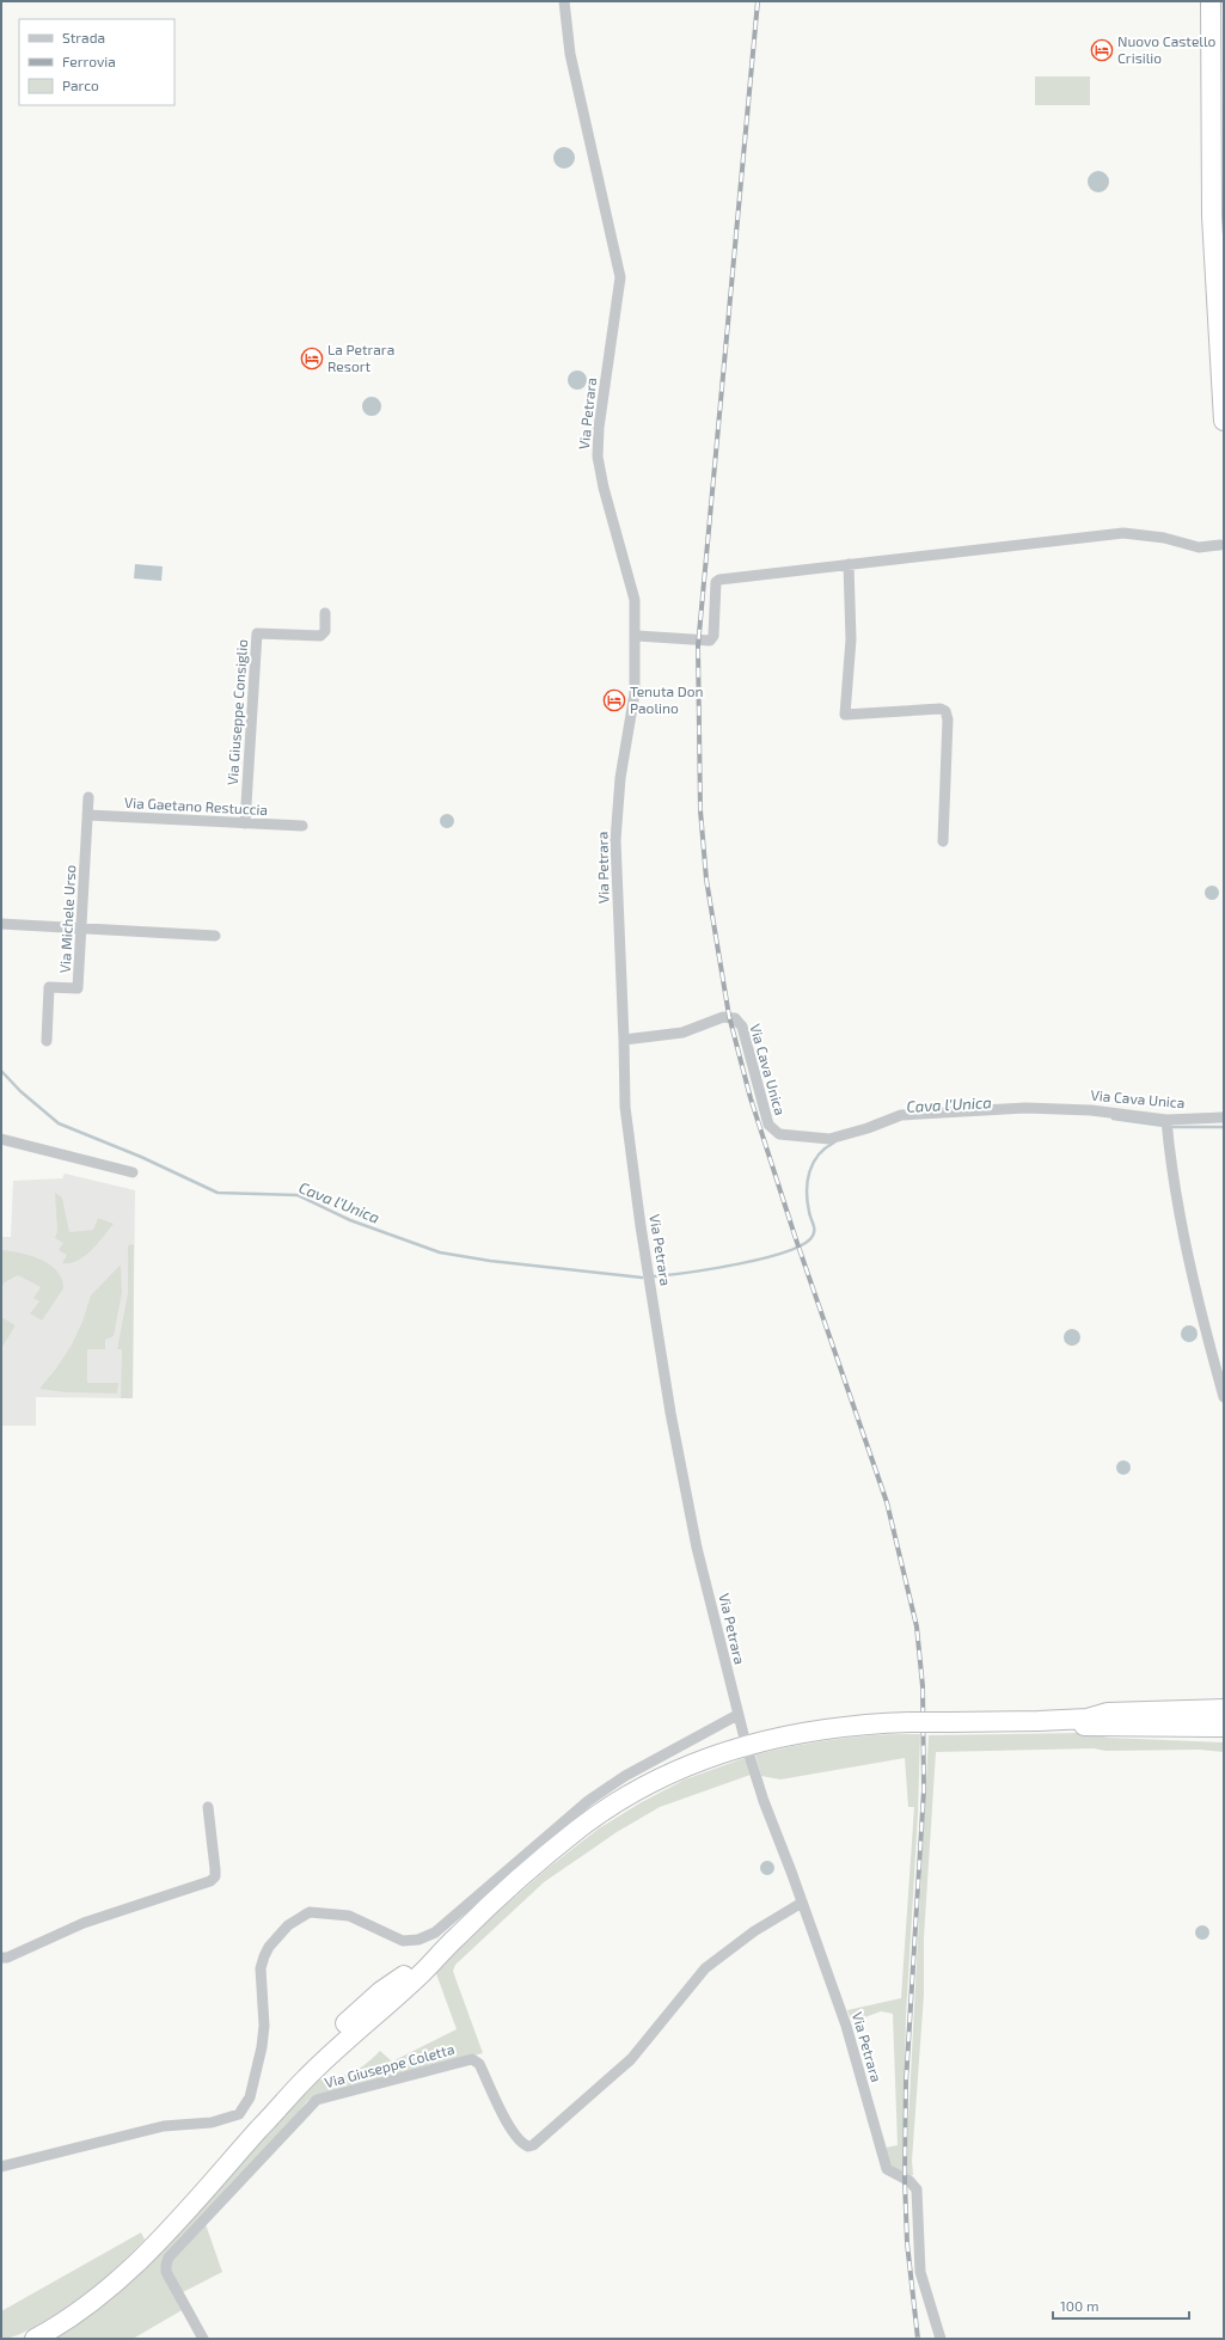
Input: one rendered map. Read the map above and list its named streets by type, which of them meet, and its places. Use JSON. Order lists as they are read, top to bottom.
{
  "streets": {
    "street": [
      "Via Petrara",
      "Via Giuseppe Consiglio",
      "Via Gaetano Restuccia",
      "Via Michele Urso",
      "Via Cava Unica",
      "Via Giuseppe Coletta"
    ]
  },
  "crossings": [
    ["Via Petrara", "Via Cava Unica"],
    ["Via Petrara", "Via Giuseppe Coletta"],
    ["Via Giuseppe Consiglio", "Via Gaetano Restuccia"],
    ["Via Gaetano Restuccia", "Via Michele Urso"]
  ],
  "water": ["Cava l'Unica"],
  "places": {
    "hotel": ["Nuovo Castello Crisilio", "La Petrara Resort", "Tenuta Don Paolino"]
  },
  "legend": ["Strada", "Ferrovia", "Parco"],
  "scale_bar": "100 m"
}
